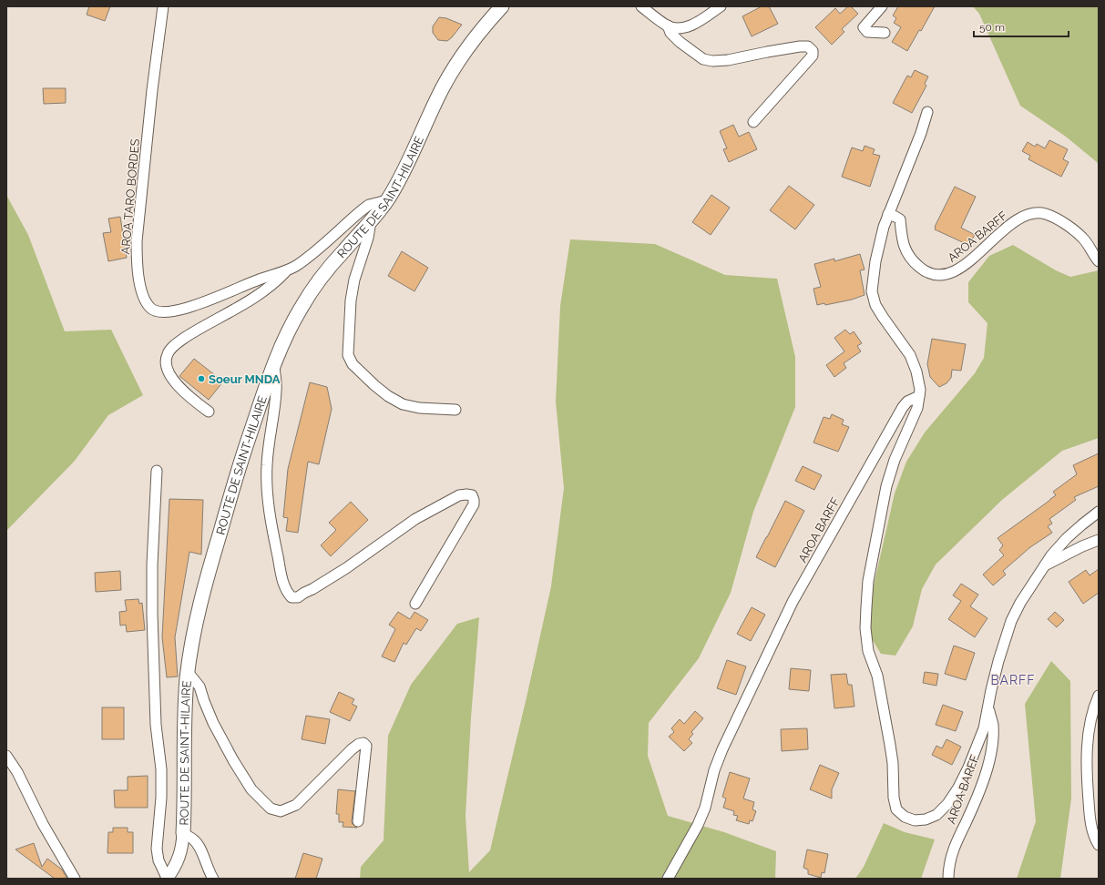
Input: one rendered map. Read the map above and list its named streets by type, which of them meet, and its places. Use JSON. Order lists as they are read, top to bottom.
{
  "streets": {
    "main road": ["ROUTE DE SAINT-HILAIRE"],
    "street": ["AROA TARO BORDES", "AROA BARFF"]
  },
  "crossings": [
    ["AROA TARO BORDES", "ROUTE DE SAINT-HILAIRE"]
  ],
  "districts": ["BARFF"],
  "places": ["Soeur MNDA"],
  "scale_bar": "50 m"
}
